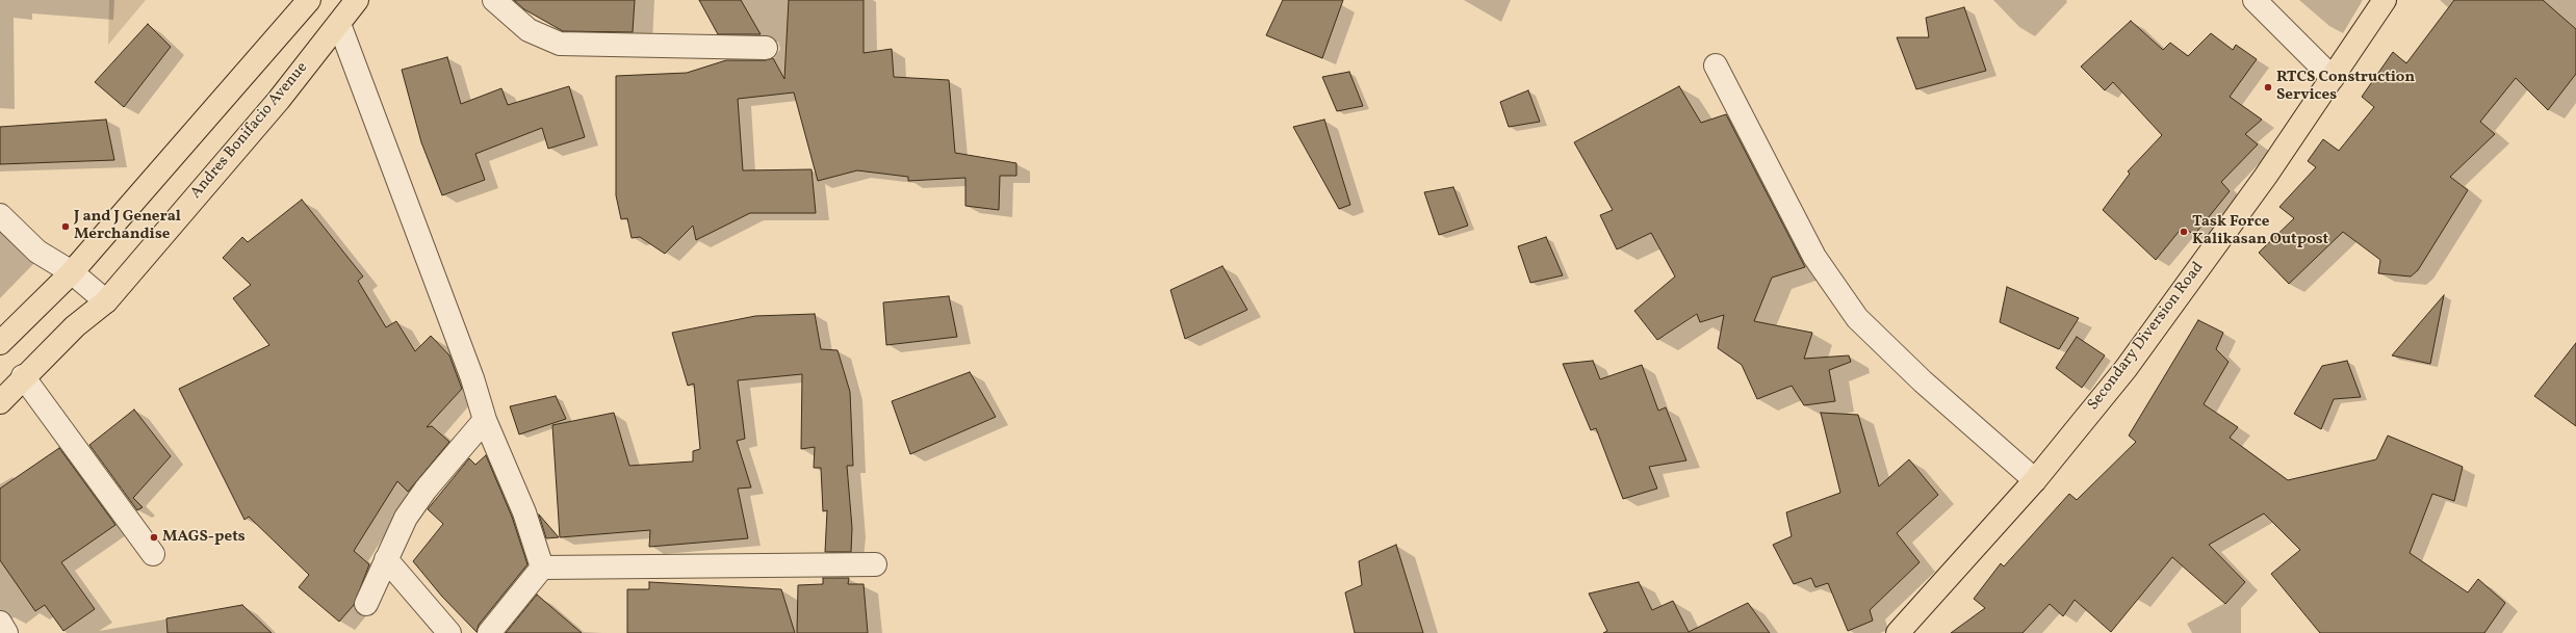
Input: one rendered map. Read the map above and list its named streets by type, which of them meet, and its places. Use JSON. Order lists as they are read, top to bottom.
{
  "streets": {
    "main road": ["Andres Bonifacio Avenue", "Secondary Diversion Road"]
  },
  "places": [
    "RTCS Construction Services",
    "J and J General Merchandise",
    "Task Force Kalikasan Outpost",
    "MAGS-pets"
  ]
}
